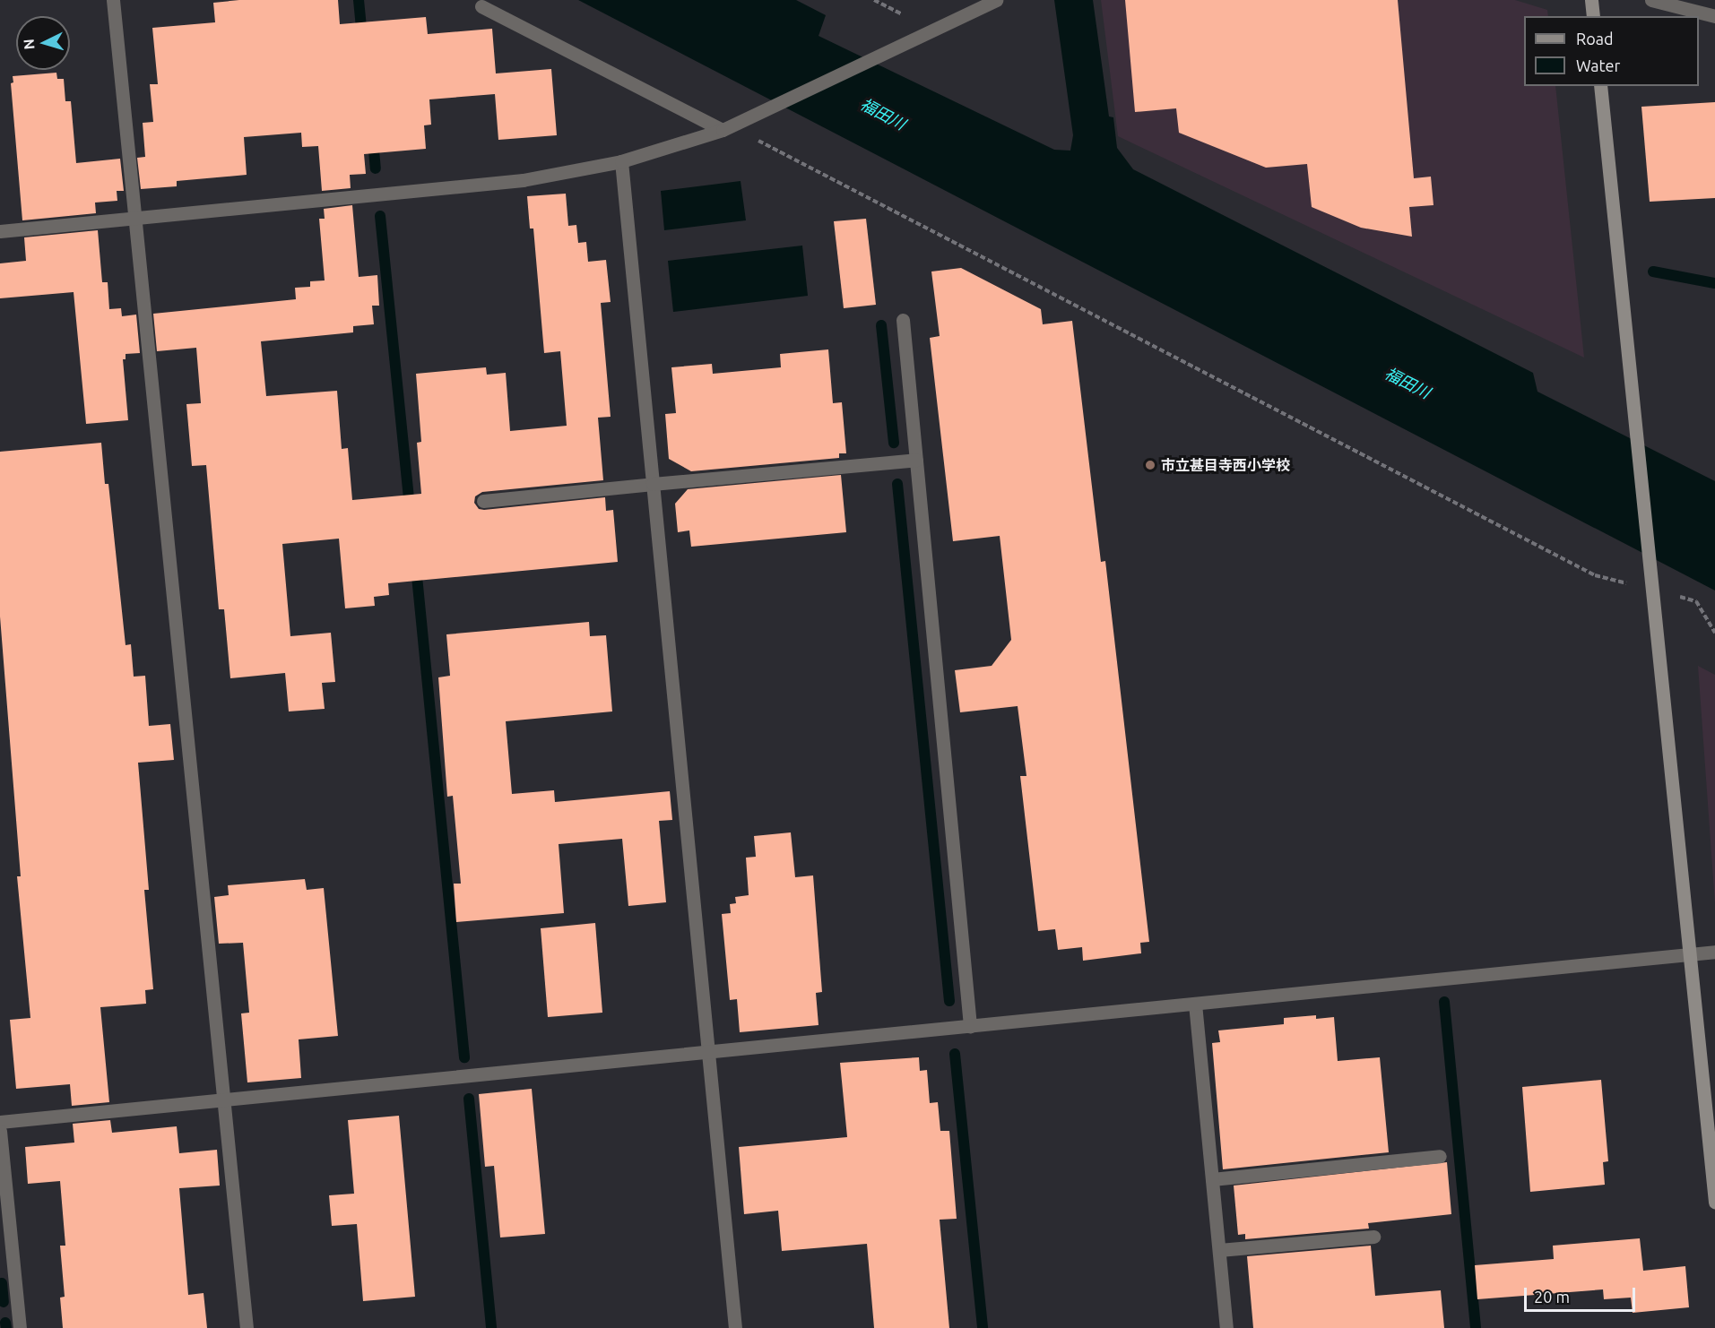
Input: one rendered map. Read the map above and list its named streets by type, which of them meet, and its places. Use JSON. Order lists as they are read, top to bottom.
{
  "water": ["福田川"],
  "places": ["市立甚目寺西小学校"],
  "legend": ["Road", "Water"],
  "scale_bar": "20 m",
  "north": "left"
}
